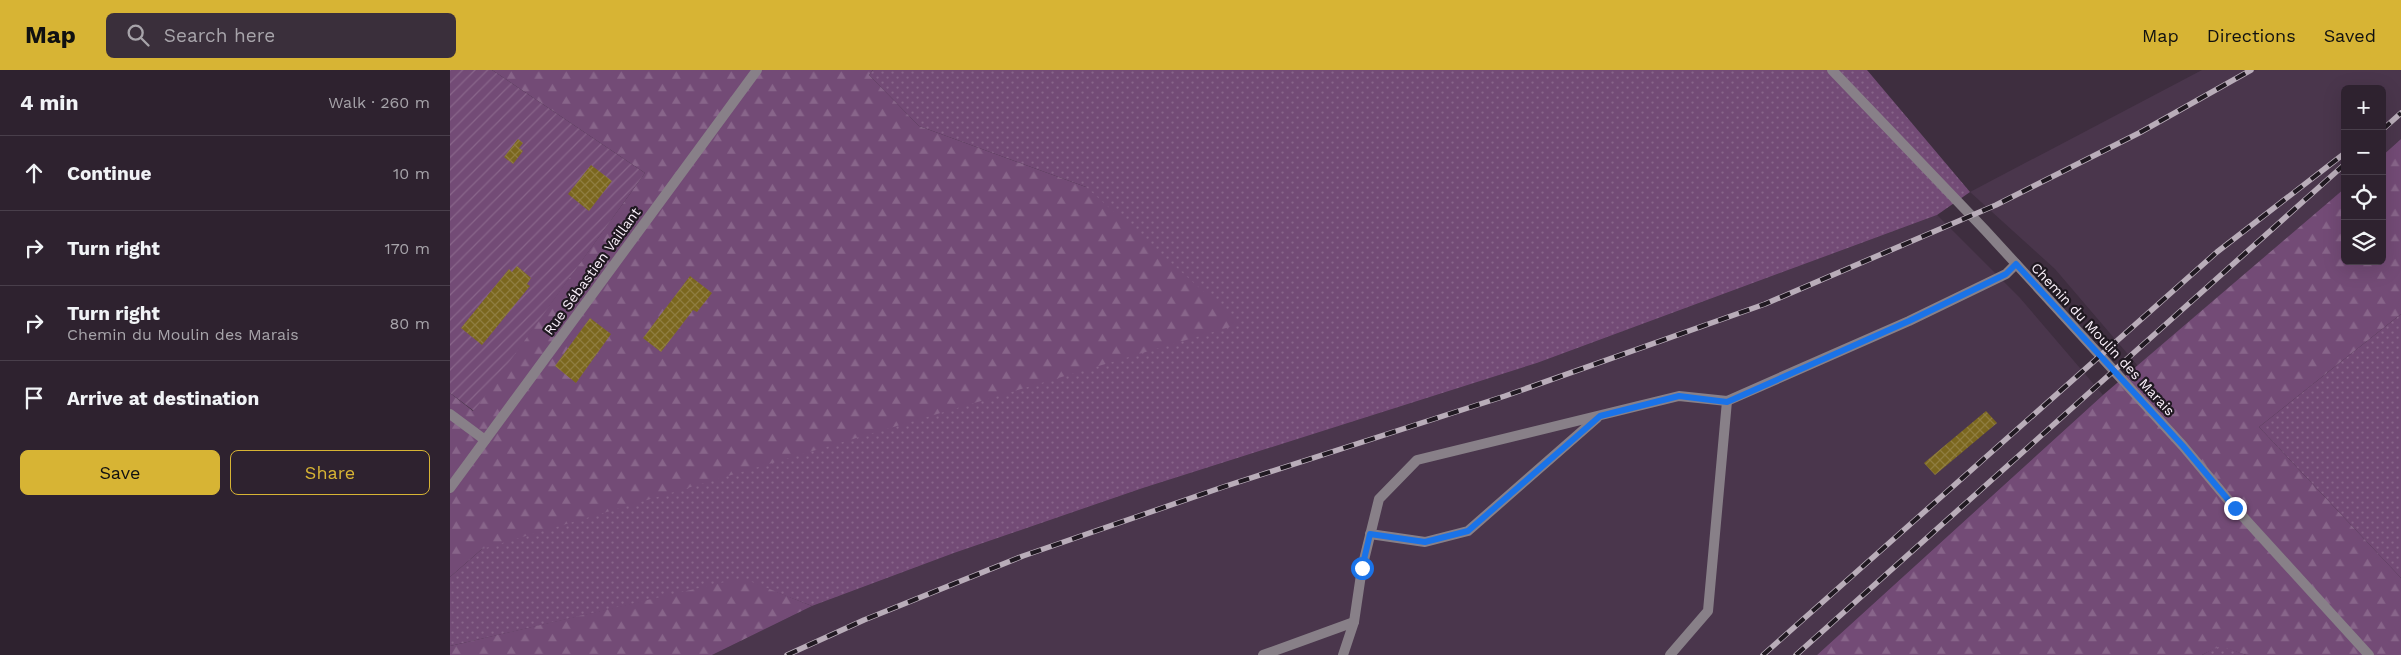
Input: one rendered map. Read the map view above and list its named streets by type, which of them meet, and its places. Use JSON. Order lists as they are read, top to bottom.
{
  "streets": {
    "street": ["Rue Sébastien Vaillant", "Chemin du Moulin des Marais"]
  },
  "page": {
    "header": "Map",
    "search": "Search here",
    "nav": ["Map", "Directions", "Saved"],
    "heading": ["4 min", "Walk · 260 m"],
    "map_buttons": ["+", "−"],
    "list": [
      ["Continue", "10 m"],
      ["Turn right", "170 m"],
      ["Turn right", "Chemin du Moulin des Marais", "80 m"],
      "Arrive at destination"
    ],
    "buttons": ["Save", "Share"]
  }
}
